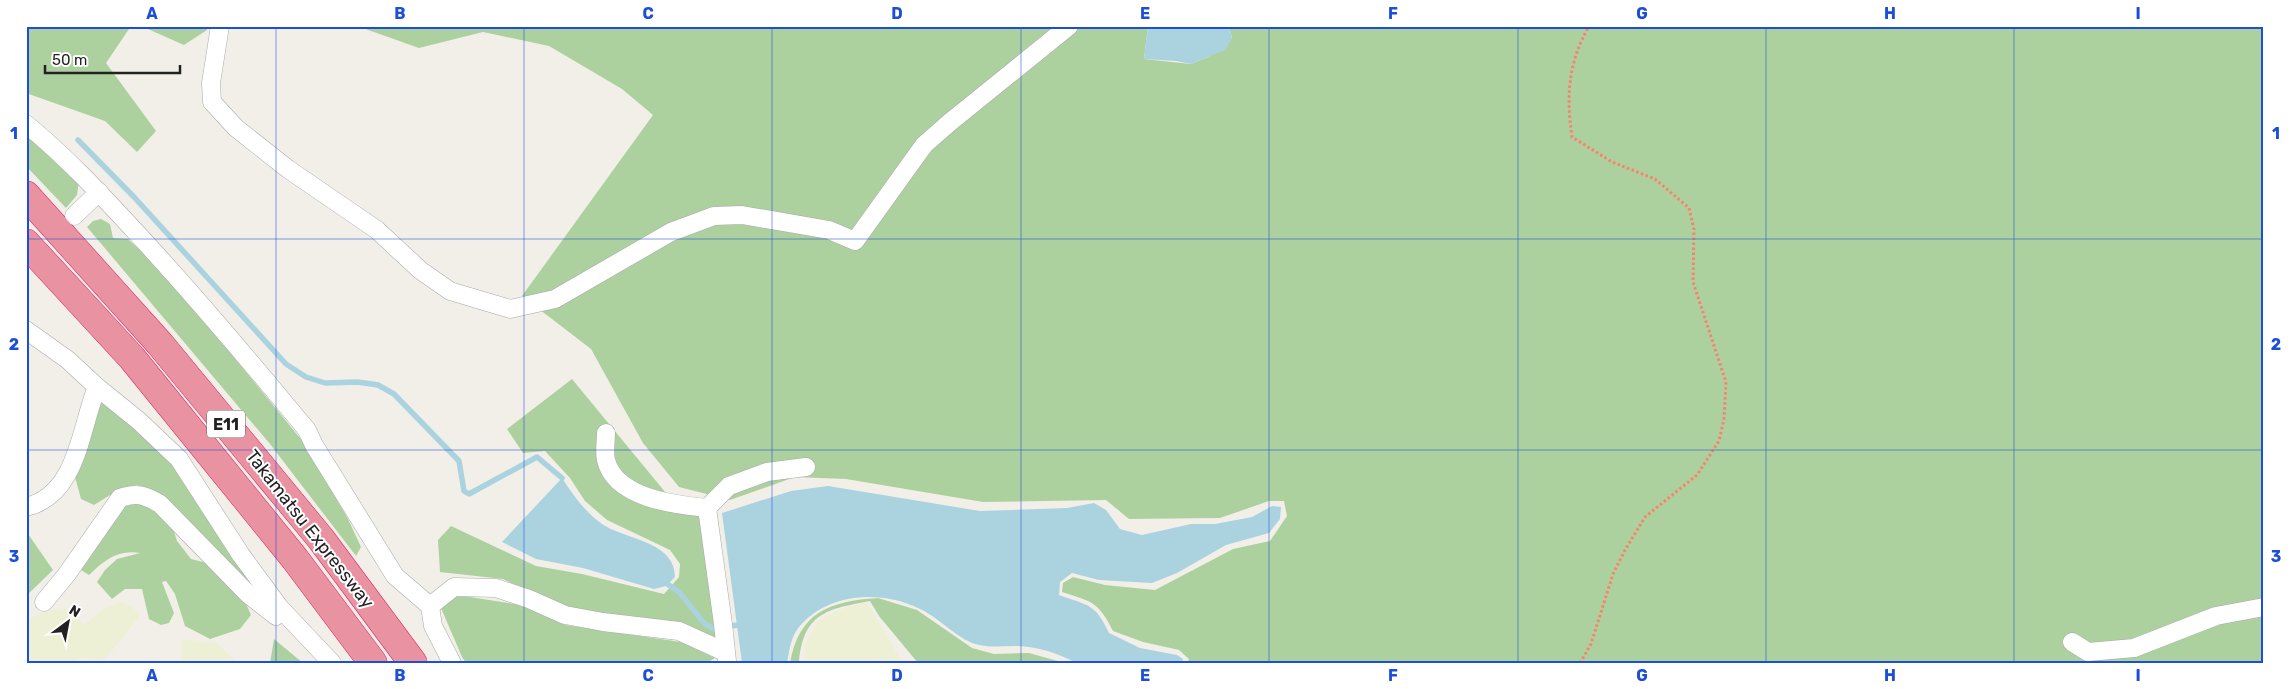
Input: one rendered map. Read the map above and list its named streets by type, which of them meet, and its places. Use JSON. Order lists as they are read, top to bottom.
{
  "streets": {
    "highway": ["E11", "Takamatsu Expressway"]
  },
  "scale_bar": "50 m",
  "north": "top right",
  "grid": {
    "columns": [
      "A",
      "B",
      "C",
      "D",
      "E",
      "F",
      "G",
      "H",
      "I"
    ],
    "rows": ["1", "2", "3"]
  }
}
